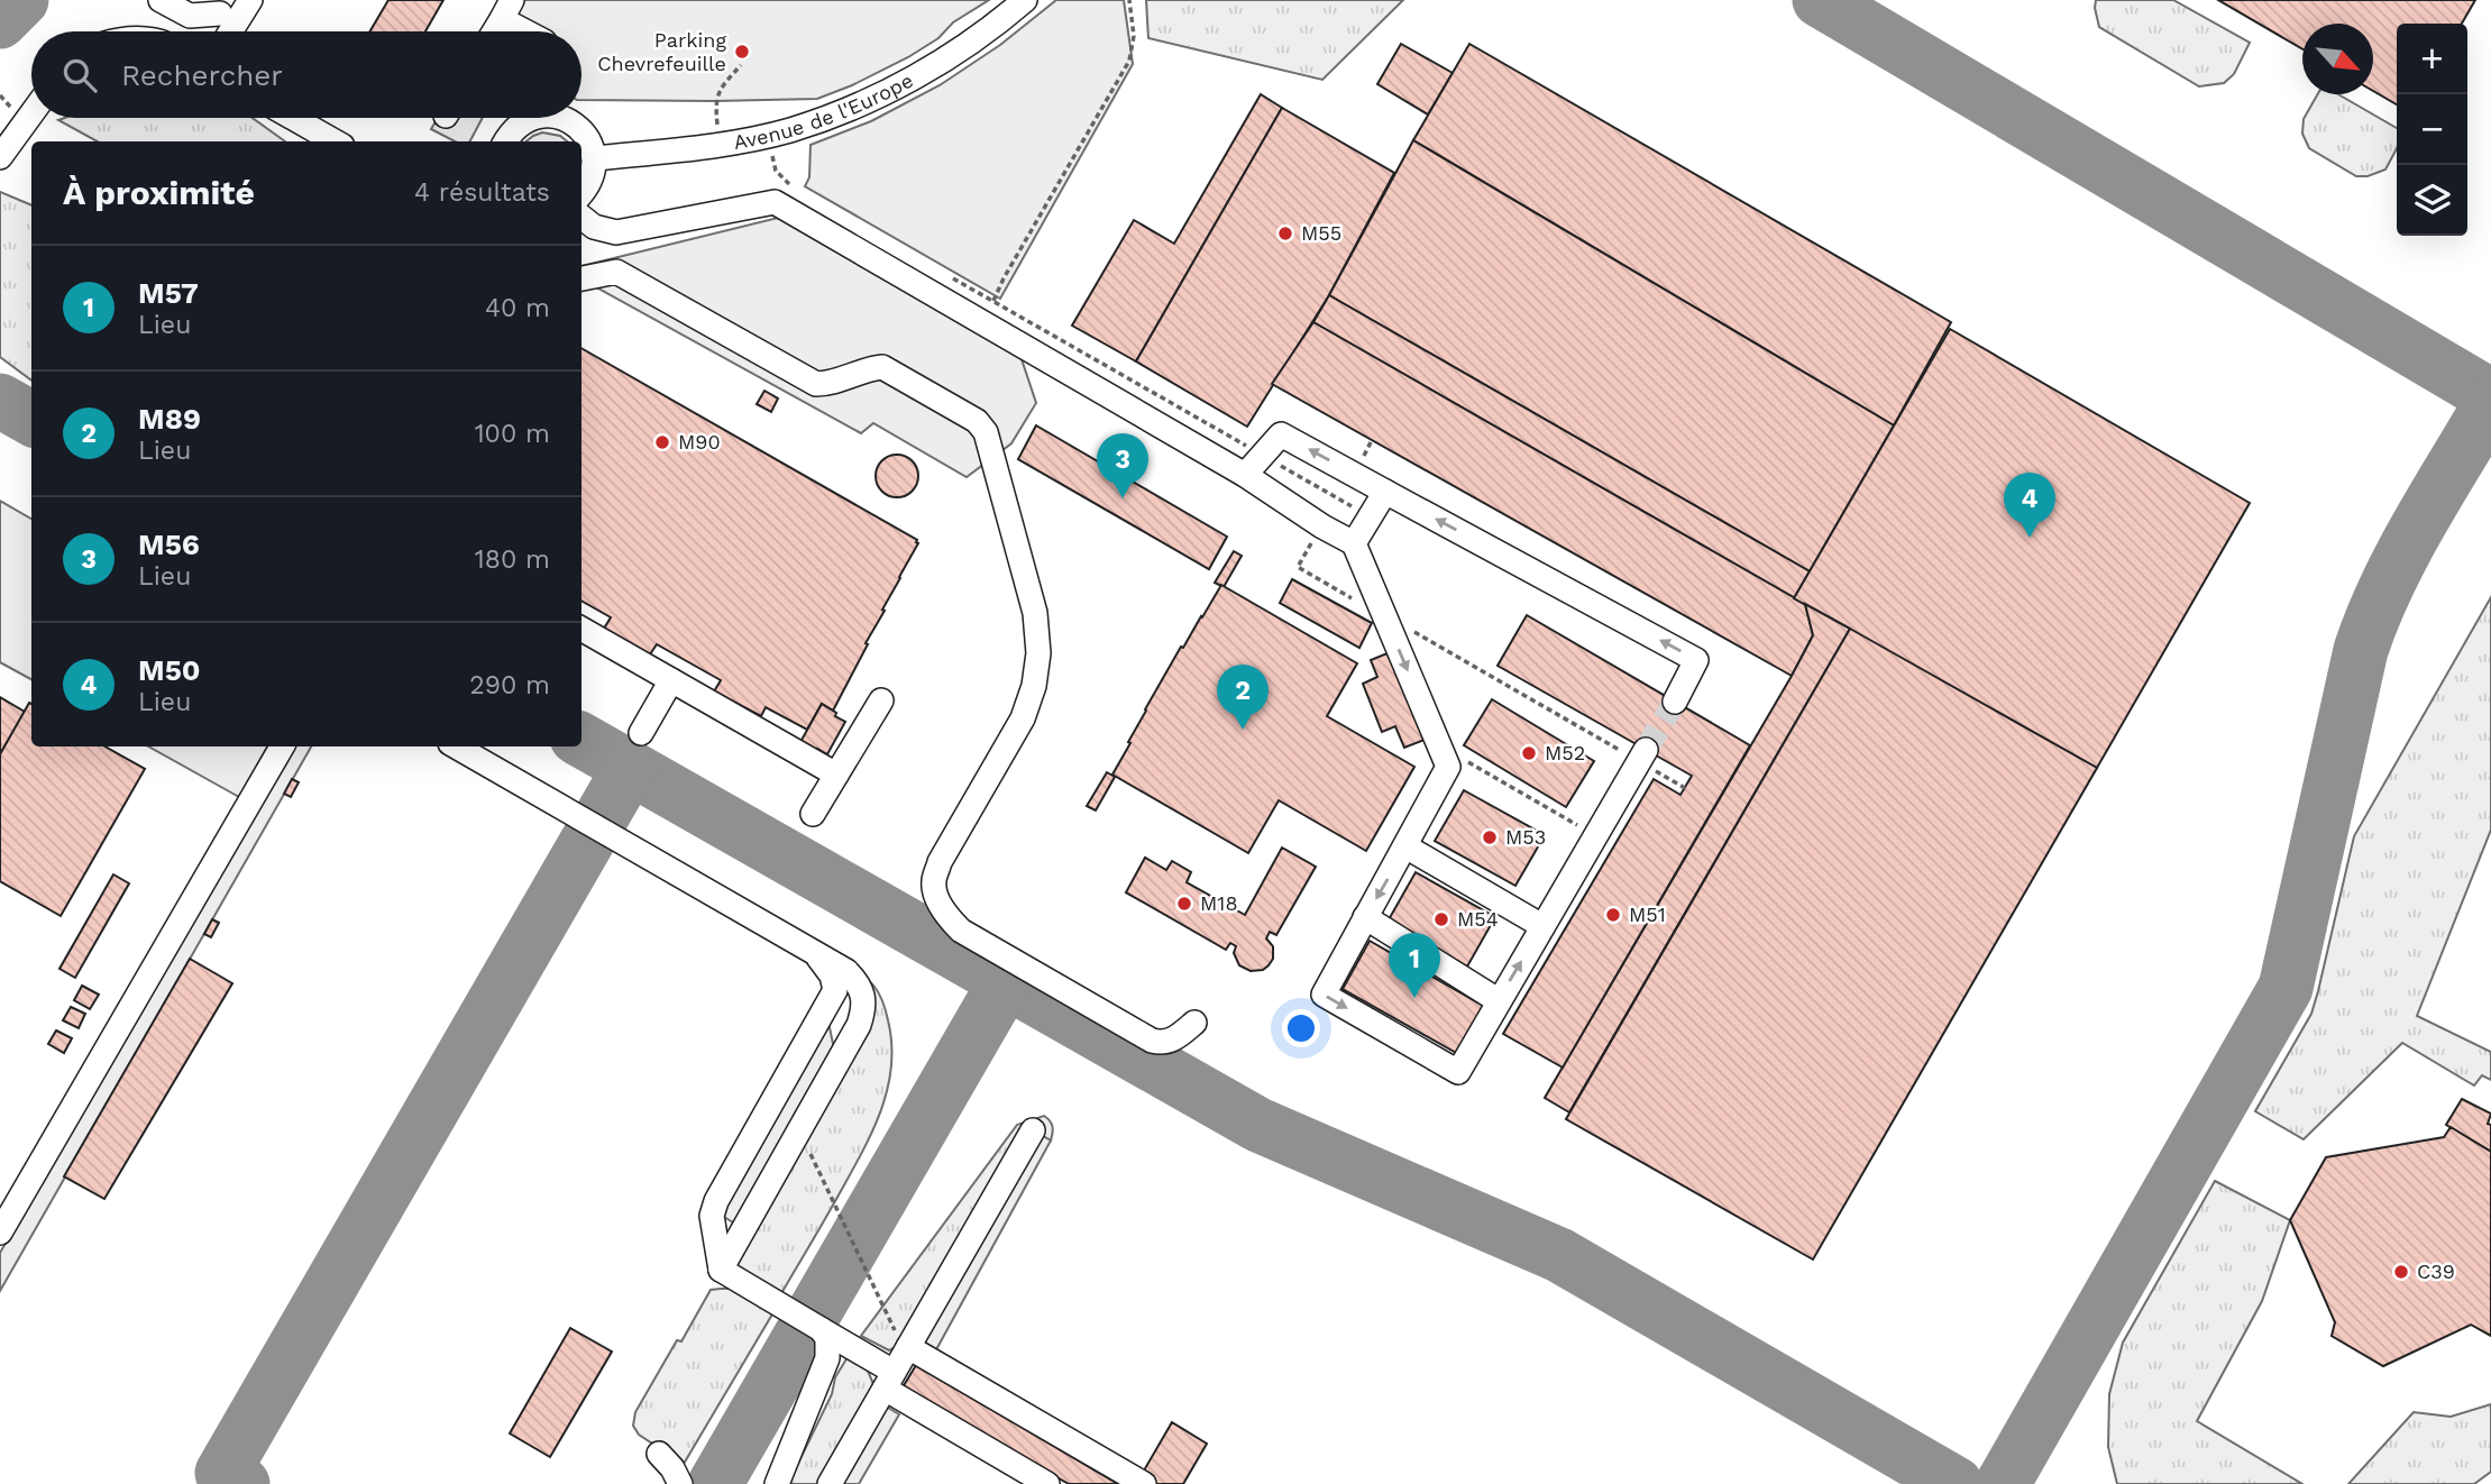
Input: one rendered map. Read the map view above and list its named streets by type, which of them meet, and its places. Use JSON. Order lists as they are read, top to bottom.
{
  "streets": {
    "lane": ["Avenue de l'Europe"]
  },
  "places": [
    "Parking Chevrefeuille",
    "M55",
    "M90",
    "M52",
    "M53",
    "M18",
    "M51",
    "M54",
    "C39"
  ],
  "north": "bottom right",
  "page": {
    "map_buttons": ["+", "−"],
    "search": "Rechercher",
    "heading": ["À proximité", "4 résultats"],
    "list": [
      {
        "mark": "1",
        "name": "M57",
        "note": "Lieu",
        "value": "40 m"
      },
      {
        "mark": "2",
        "name": "M89",
        "note": "Lieu",
        "value": "100 m"
      },
      {
        "mark": "3",
        "name": "M56",
        "note": "Lieu",
        "value": "180 m"
      },
      {
        "mark": "4",
        "name": "M50",
        "note": "Lieu",
        "value": "290 m"
      }
    ],
    "pins": [
      "3",
      "4",
      "2",
      "1"
    ]
  }
}
